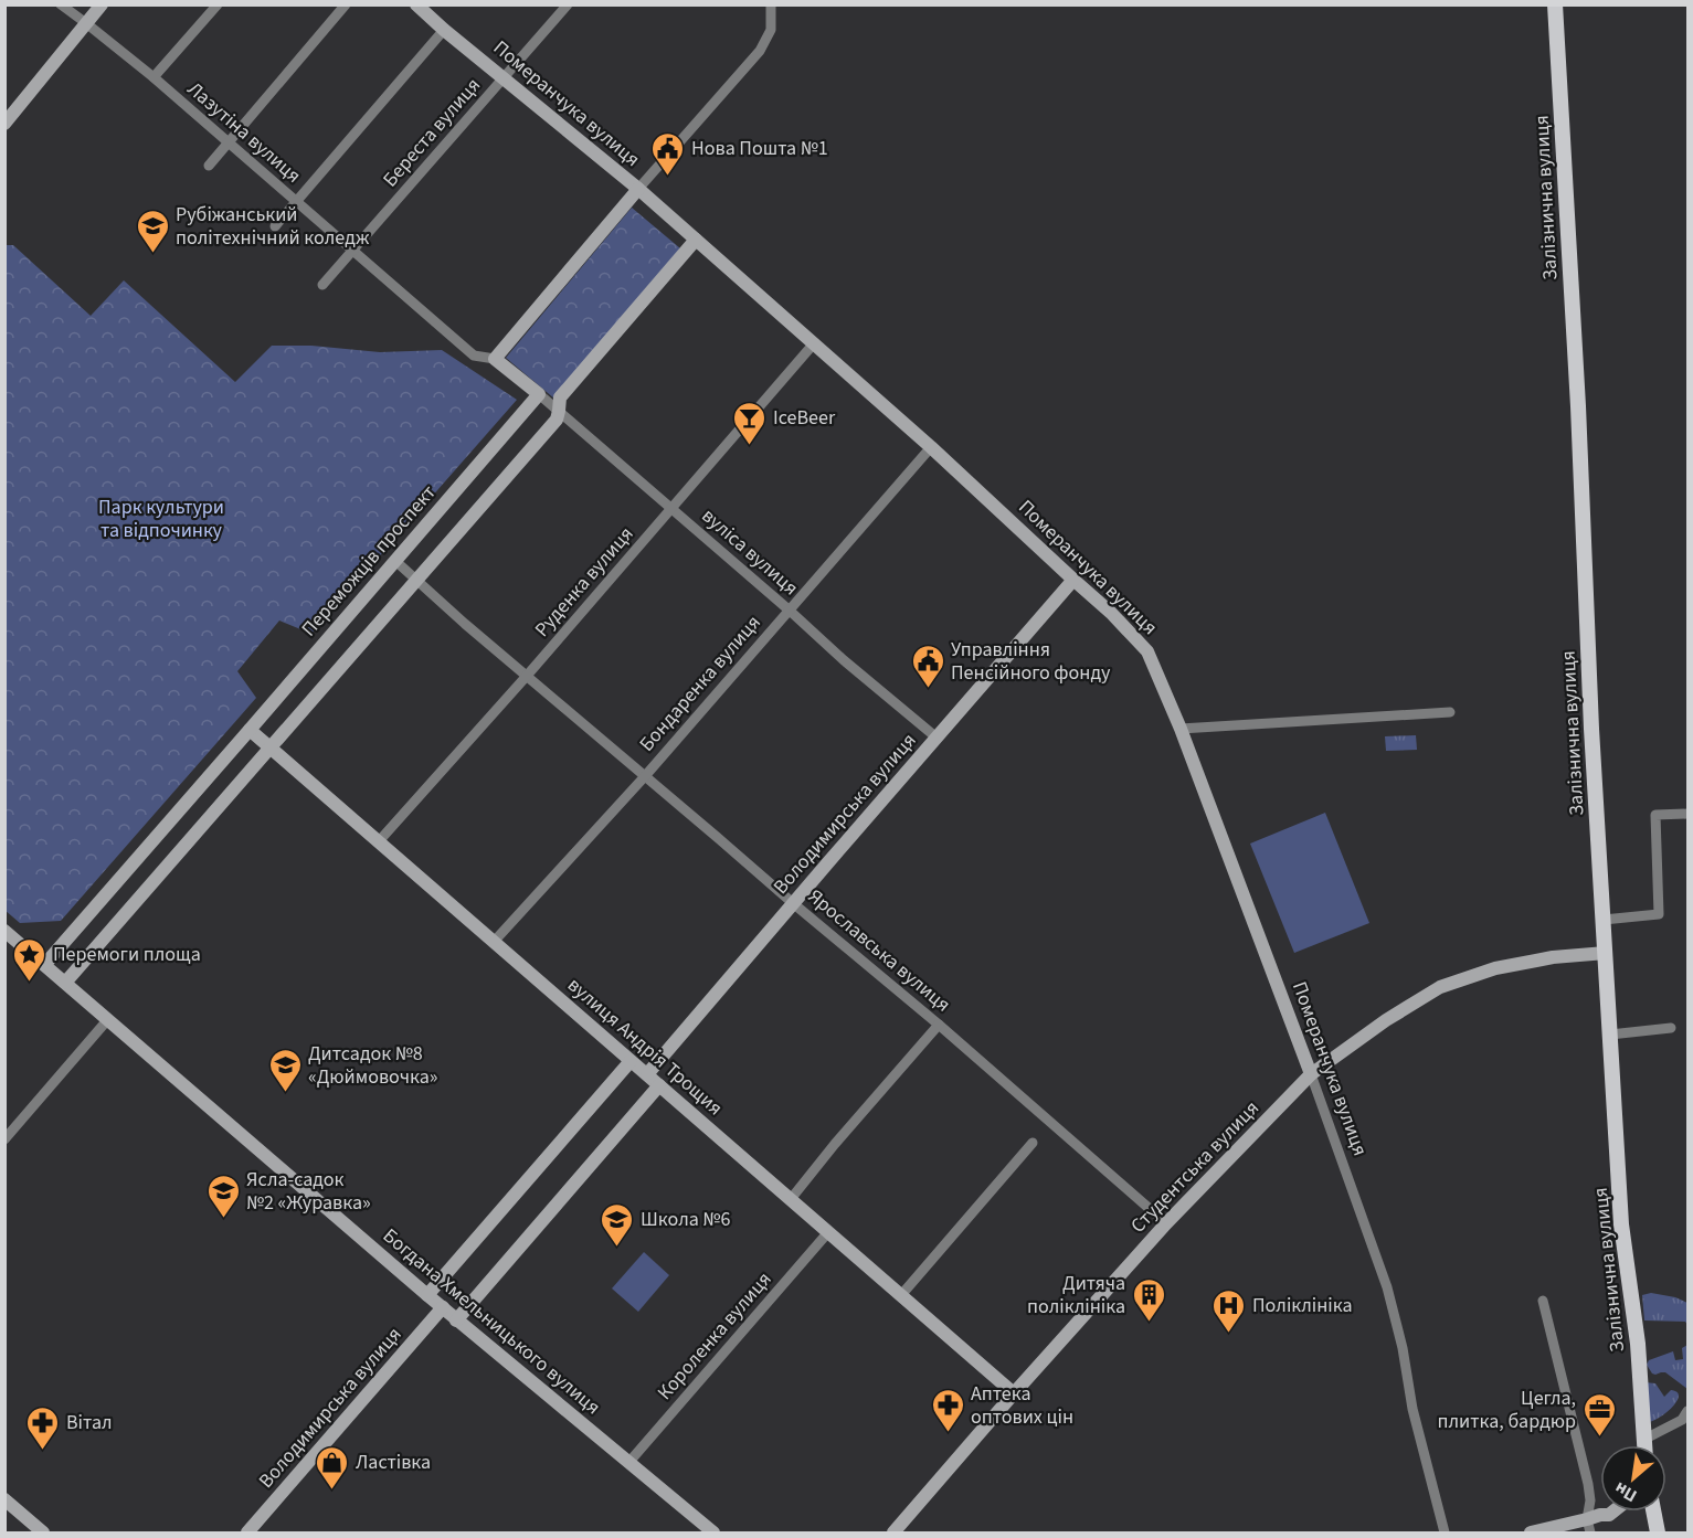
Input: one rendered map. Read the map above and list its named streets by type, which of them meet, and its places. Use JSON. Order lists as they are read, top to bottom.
{
  "streets": {
    "main road": ["Залізнична вулиця"],
    "street": [
      "Померанчука вулиця",
      "Лазутіна вулиця",
      "Береста вулиця",
      "вуліса вулиця",
      "Переможців проспект",
      "Руденка вулиця",
      "Бондаренка вулиця",
      "Володимирська вулиця",
      "Ярославська вулиця",
      "вулиця Андрія Трощия",
      "Студентська вулиця",
      "Богдана Хмельницького вулиця",
      "Короленка вулиця"
    ]
  },
  "crossings": [
    ["Померанчука вулиця", "Береста вулиця"],
    ["Померанчука вулиця", "Руденка вулиця"],
    ["Померанчука вулиця", "Бондаренка вулиця"],
    ["Померанчука вулиця", "Володимирська вулиця"],
    ["Померанчука вулиця", "Студентська вулиця"],
    ["Лазутіна вулиця", "Береста вулиця"],
    ["Залізнична вулиця", "Студентська вулиця"],
    ["вуліса вулиця", "Переможців проспект"],
    ["вуліса вулиця", "Руденка вулиця"],
    ["вуліса вулиця", "Бондаренка вулиця"],
    ["вуліса вулиця", "Володимирська вулиця"],
    ["Переможців проспект", "Ярославська вулиця"],
    ["Переможців проспект", "вулиця Андрія Трощия"],
    ["Переможців проспект", "Богдана Хмельницького вулиця"],
    ["Руденка вулиця", "Ярославська вулиця"],
    ["Руденка вулиця", "вулиця Андрія Трощия"],
    ["Бондаренка вулиця", "Ярославська вулиця"],
    ["Бондаренка вулиця", "вулиця Андрія Трощия"],
    ["Володимирська вулиця", "Ярославська вулиця"],
    ["Володимирська вулиця", "вулиця Андрія Трощия"],
    ["Володимирська вулиця", "Богдана Хмельницького вулиця"],
    ["Ярославська вулиця", "Студентська вулиця"],
    ["вулиця Андрія Трощия", "Студентська вулиця"],
    ["вулиця Андрія Трощия", "Короленка вулиця"],
    ["Богдана Хмельницького вулиця", "Короленка вулиця"]
  ],
  "parks": ["Парк культури та відпочинку"],
  "places": {
    "public building": ["Нова Пошта №1", "Управління Пенсійного фонду"],
    "school or university": [
      "Рубіжанський політехнічний коледж",
      "Дитсадок №8 «Дюймовочка»",
      "Ясла-садок №2 «Журавка»",
      "Школа №6"
    ],
    "bar": ["IceBeer"],
    "place": ["Перемоги площа"],
    "building": ["Дитяча поліклініка"],
    "hospital": ["Поліклініка"],
    "pharmacy": ["Аптека оптових цін", "Вітал"],
    "office": ["Цегла, плитка, бардюр"],
    "shop": ["Ластівка"]
  },
  "north": "bottom left"
}
